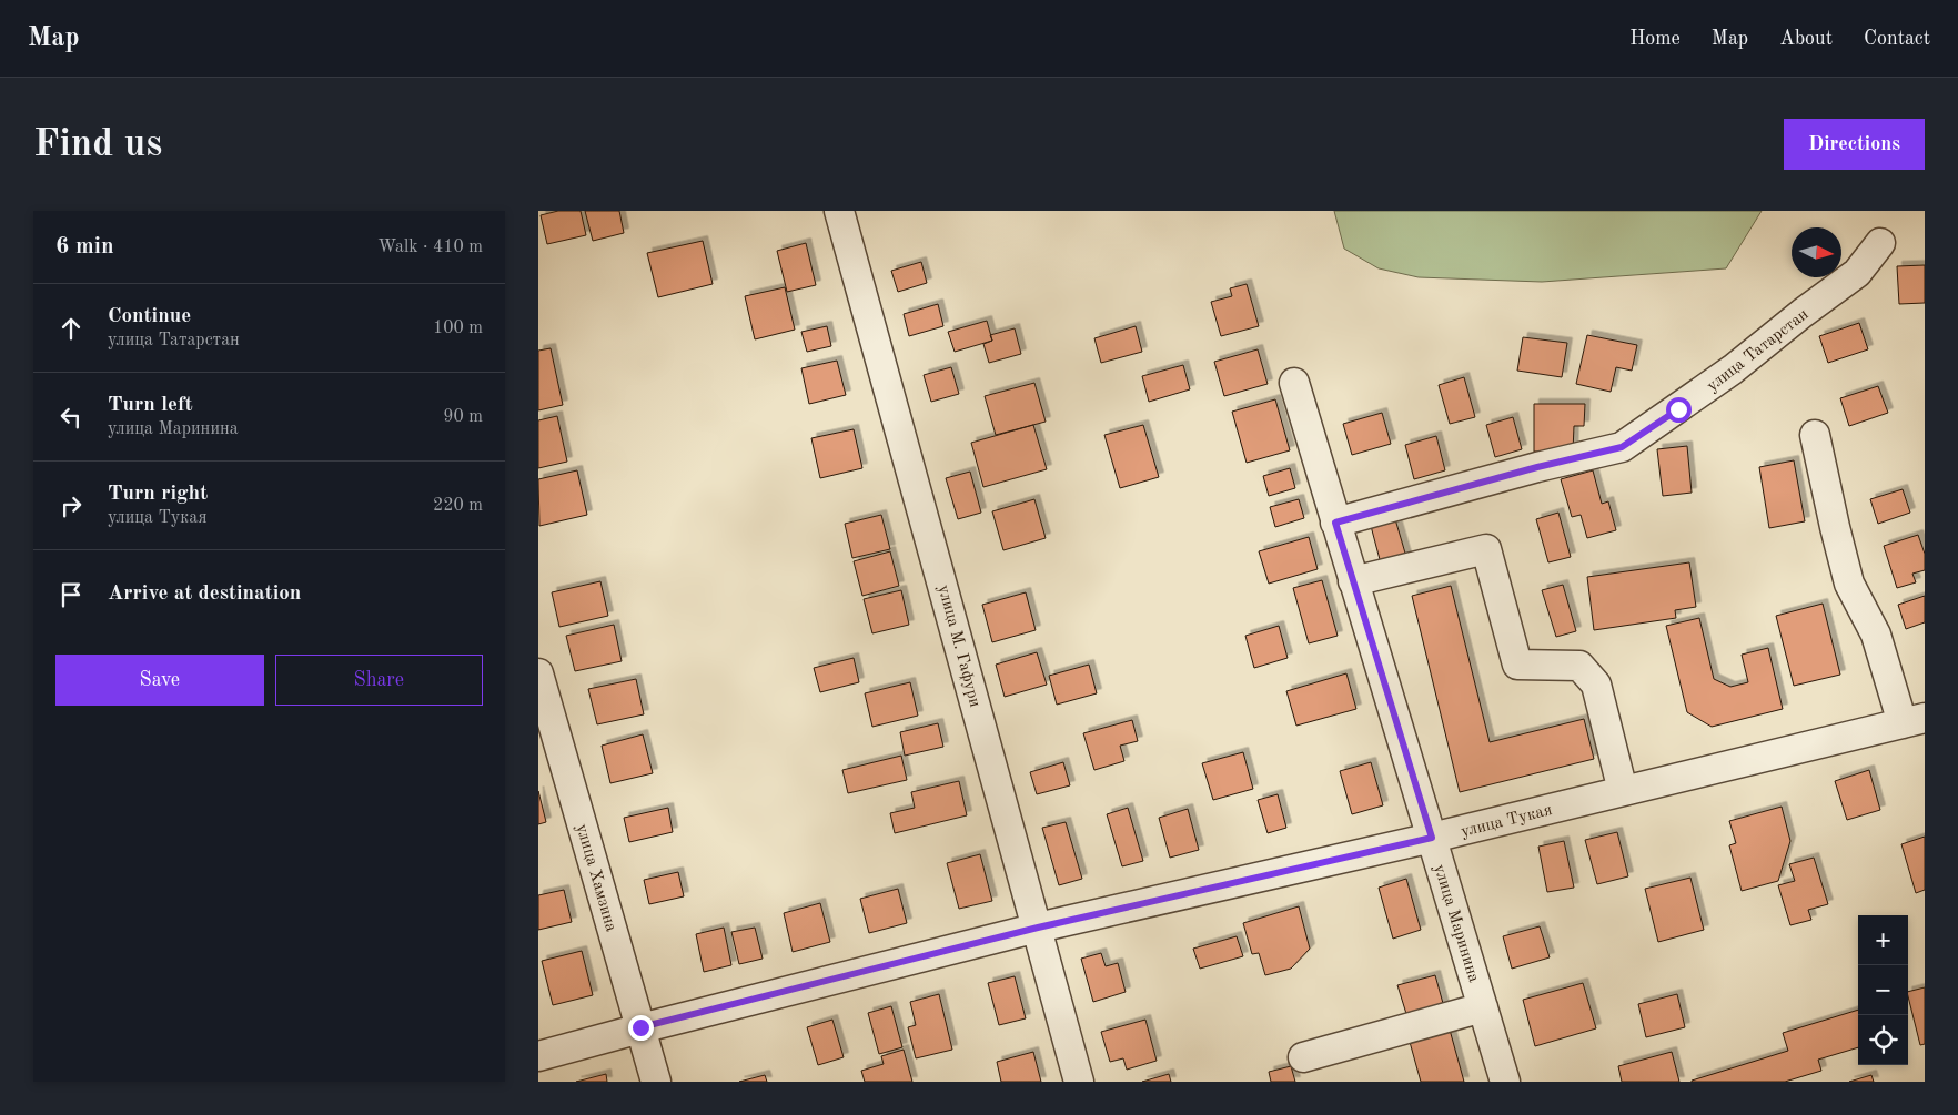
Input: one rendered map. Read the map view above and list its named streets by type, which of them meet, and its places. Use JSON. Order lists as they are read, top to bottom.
{
  "streets": {
    "street": [
      "улица Татарстан",
      "улица М. Гафури",
      "улица Тукая",
      "улица Хамзина",
      "улица Маринина"
    ]
  },
  "crossings": [
    ["улица Татарстан", "улица Маринина"],
    ["улица М. Гафури", "улица Тукая"],
    ["улица Тукая", "улица Хамзина"],
    ["улица Тукая", "улица Маринина"]
  ],
  "north": "right",
  "page": {
    "header": "Map",
    "nav": [
      "Home",
      "Map",
      "About",
      "Contact"
    ],
    "buttons": [
      "Directions",
      ["Save", "Share"]
    ],
    "title": "Find us",
    "heading": ["6 min", "Walk · 410 m"],
    "list": [
      ["Continue", "улица Татарстан", "100 m"],
      ["Turn left", "улица Маринина", "90 m"],
      ["Turn right", "улица Тукая", "220 m"],
      "Arrive at destination"
    ],
    "map_buttons": ["+", "−"]
  }
}
